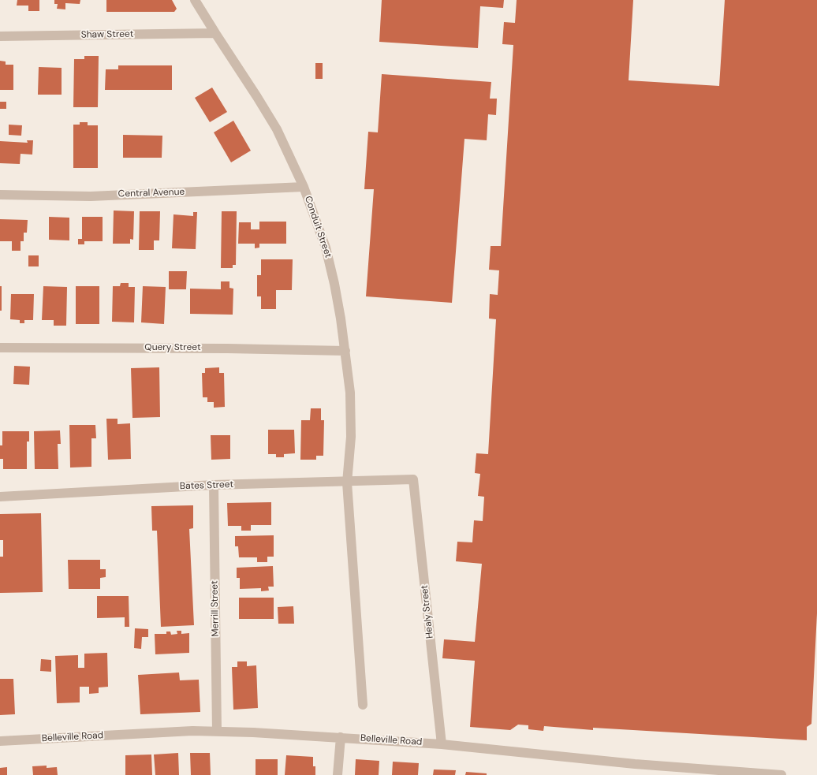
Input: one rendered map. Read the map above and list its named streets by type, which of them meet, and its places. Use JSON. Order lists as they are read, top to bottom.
{
  "streets": {
    "street": [
      "Shaw Street",
      "Central Avenue",
      "Conduit Street",
      "Query Street",
      "Bates Street",
      "Merrill Street",
      "Healy Street",
      "Belleville Road"
    ]
  },
  "crossings": [
    ["Shaw Street", "Conduit Street"],
    ["Central Avenue", "Conduit Street"],
    ["Conduit Street", "Query Street"],
    ["Conduit Street", "Bates Street"],
    ["Bates Street", "Merrill Street"],
    ["Bates Street", "Healy Street"],
    ["Merrill Street", "Belleville Road"],
    ["Healy Street", "Belleville Road"]
  ]
}
